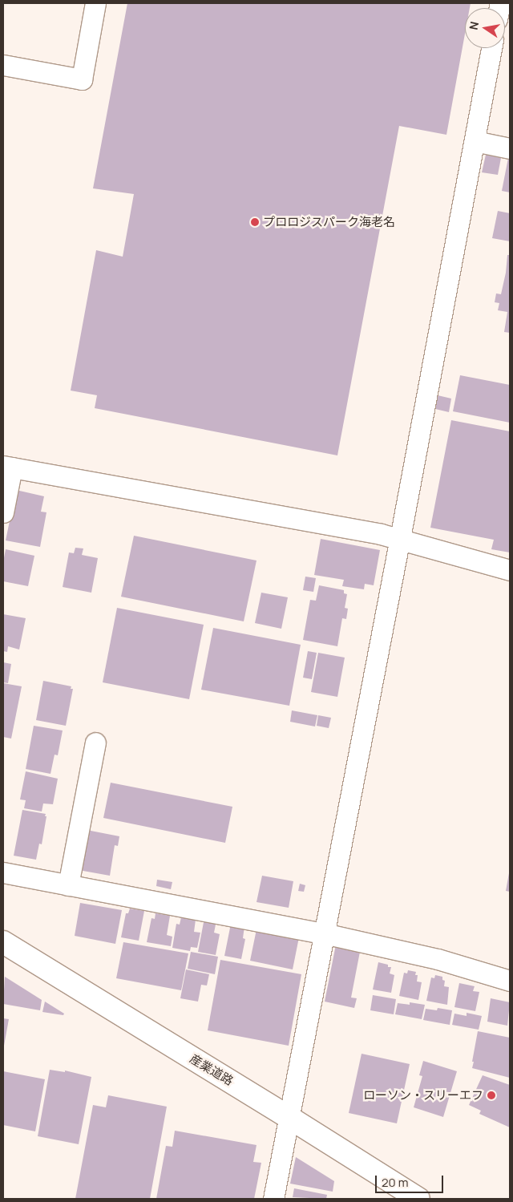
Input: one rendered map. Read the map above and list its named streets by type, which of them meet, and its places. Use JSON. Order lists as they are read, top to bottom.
{
  "streets": {
    "main road": ["産業道路"]
  },
  "places": ["プロロジスパーク海老名", "ローソン・スリーエフ"],
  "scale_bar": "20 m",
  "north": "left"
}
